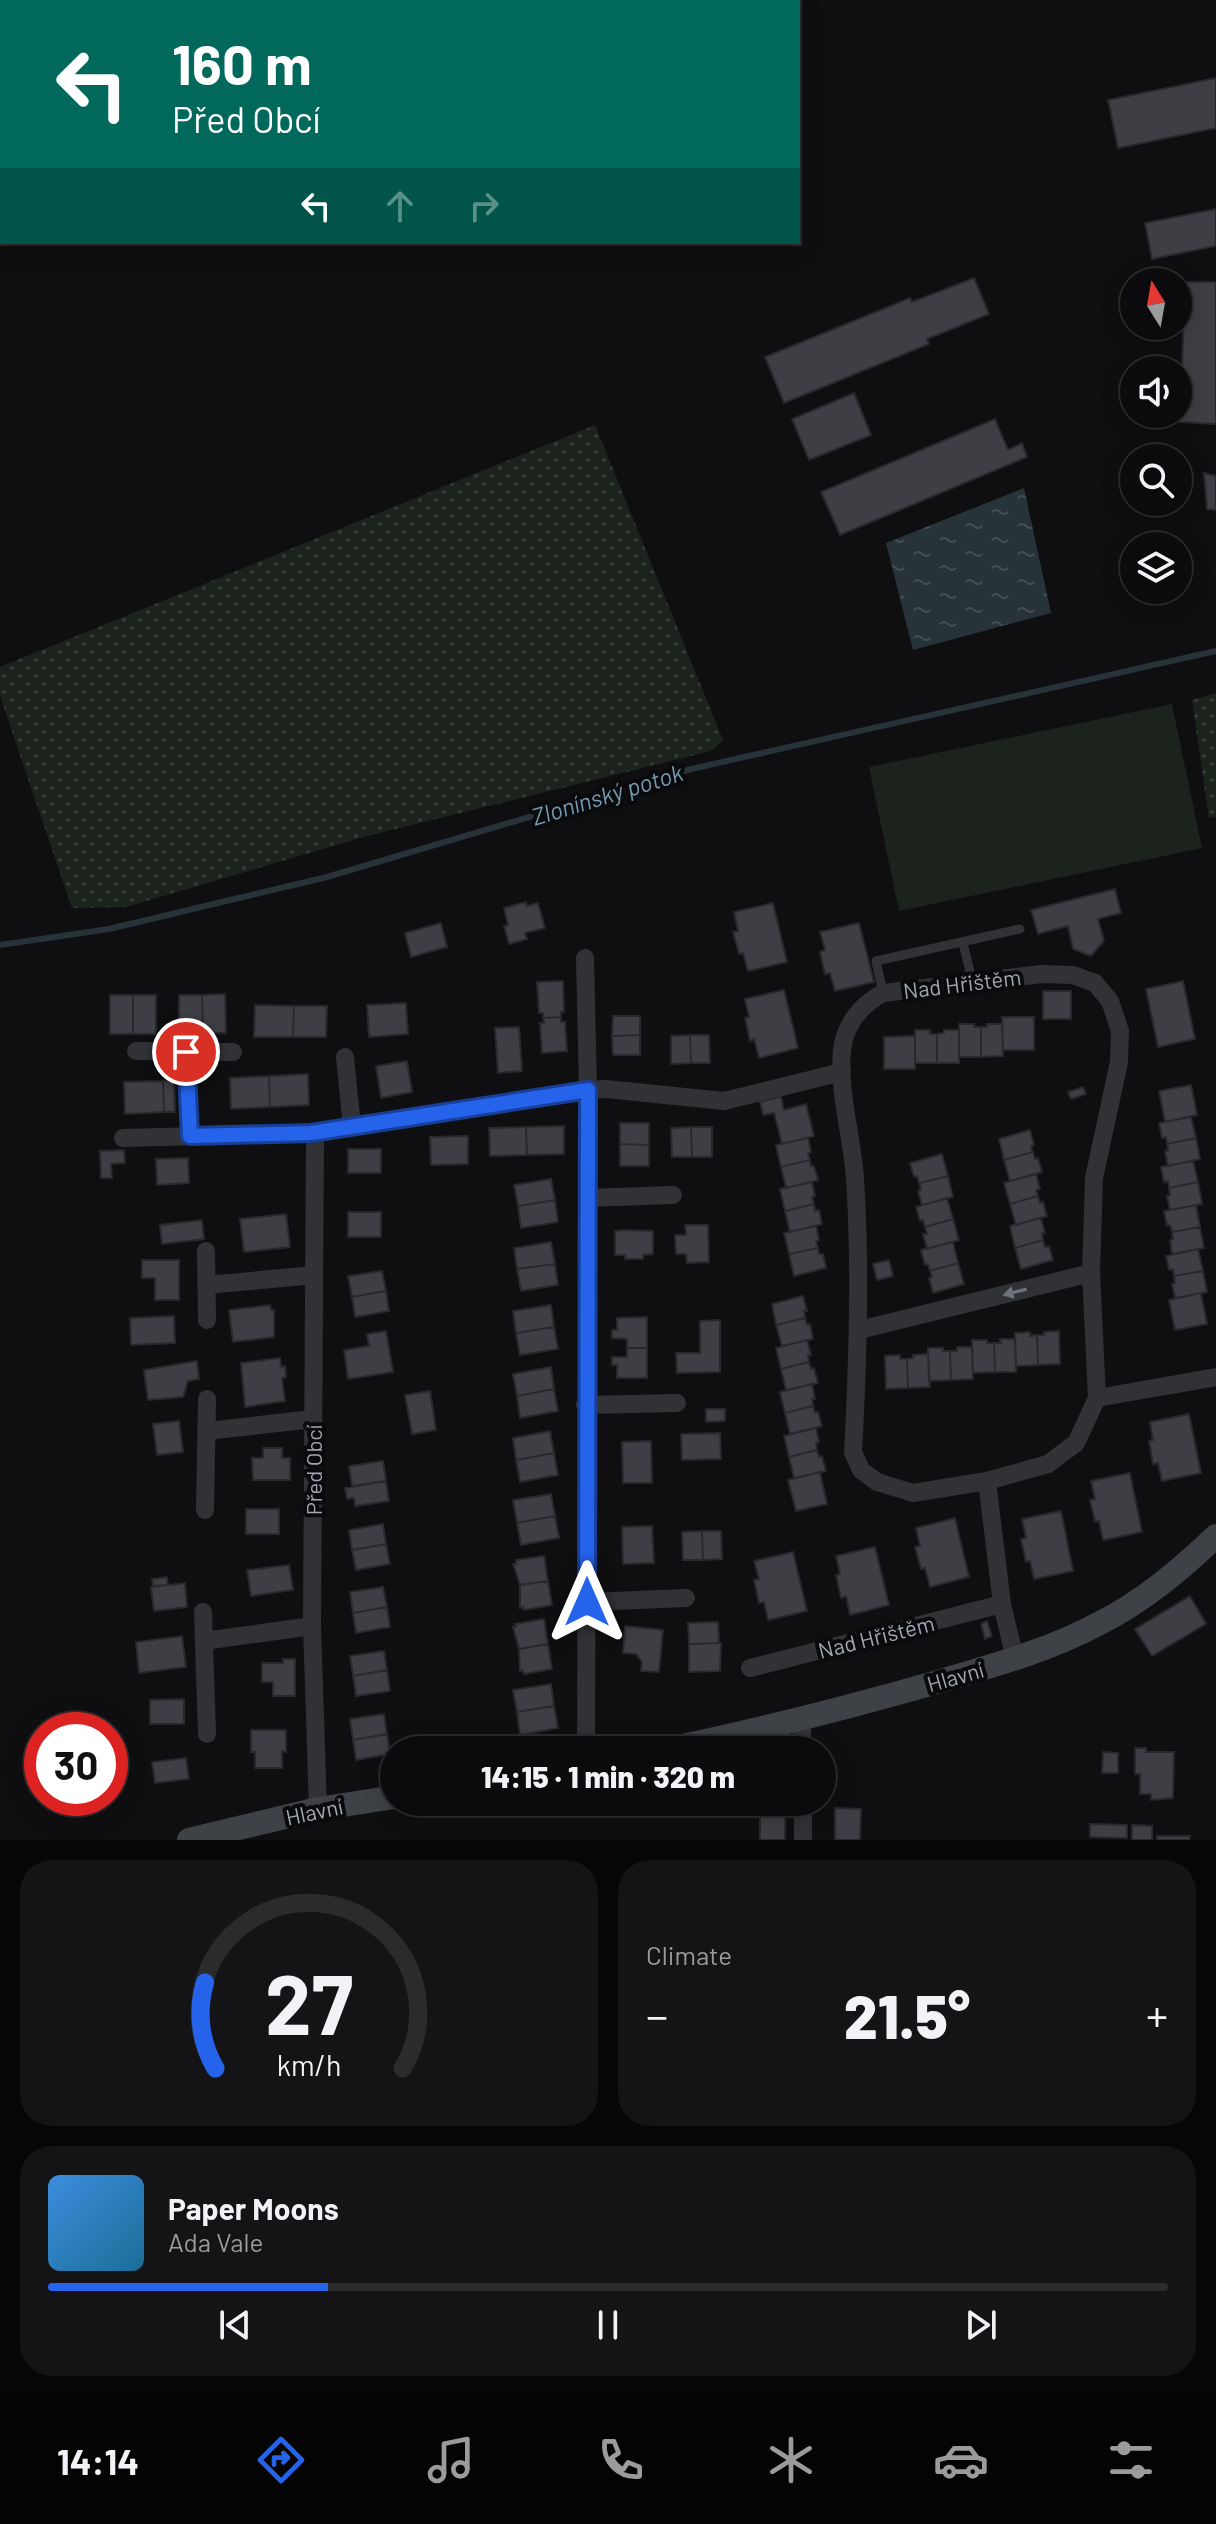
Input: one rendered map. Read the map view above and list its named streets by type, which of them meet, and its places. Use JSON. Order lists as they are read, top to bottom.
{
  "streets": {
    "street": ["Nad Hřištěm", "Před Obcí", "Hlavní"]
  },
  "crossings": [
    ["Před Obcí", "Hlavní"]
  ],
  "water": ["Zlonínský potok"],
  "north": "top",
  "page": {
    "turn": ["160 m", "Před Obcí"],
    "limit": "30",
    "trip": "14:15 · 1 min · 320 m",
    "tile": "Climate",
    "heat": ["−", "21.5°", "+"],
    "song": ["Paper Moons", "Ada Vale"],
    "tabs": "14:14",
    "gauge": ["27", "km/h"]
  }
}
